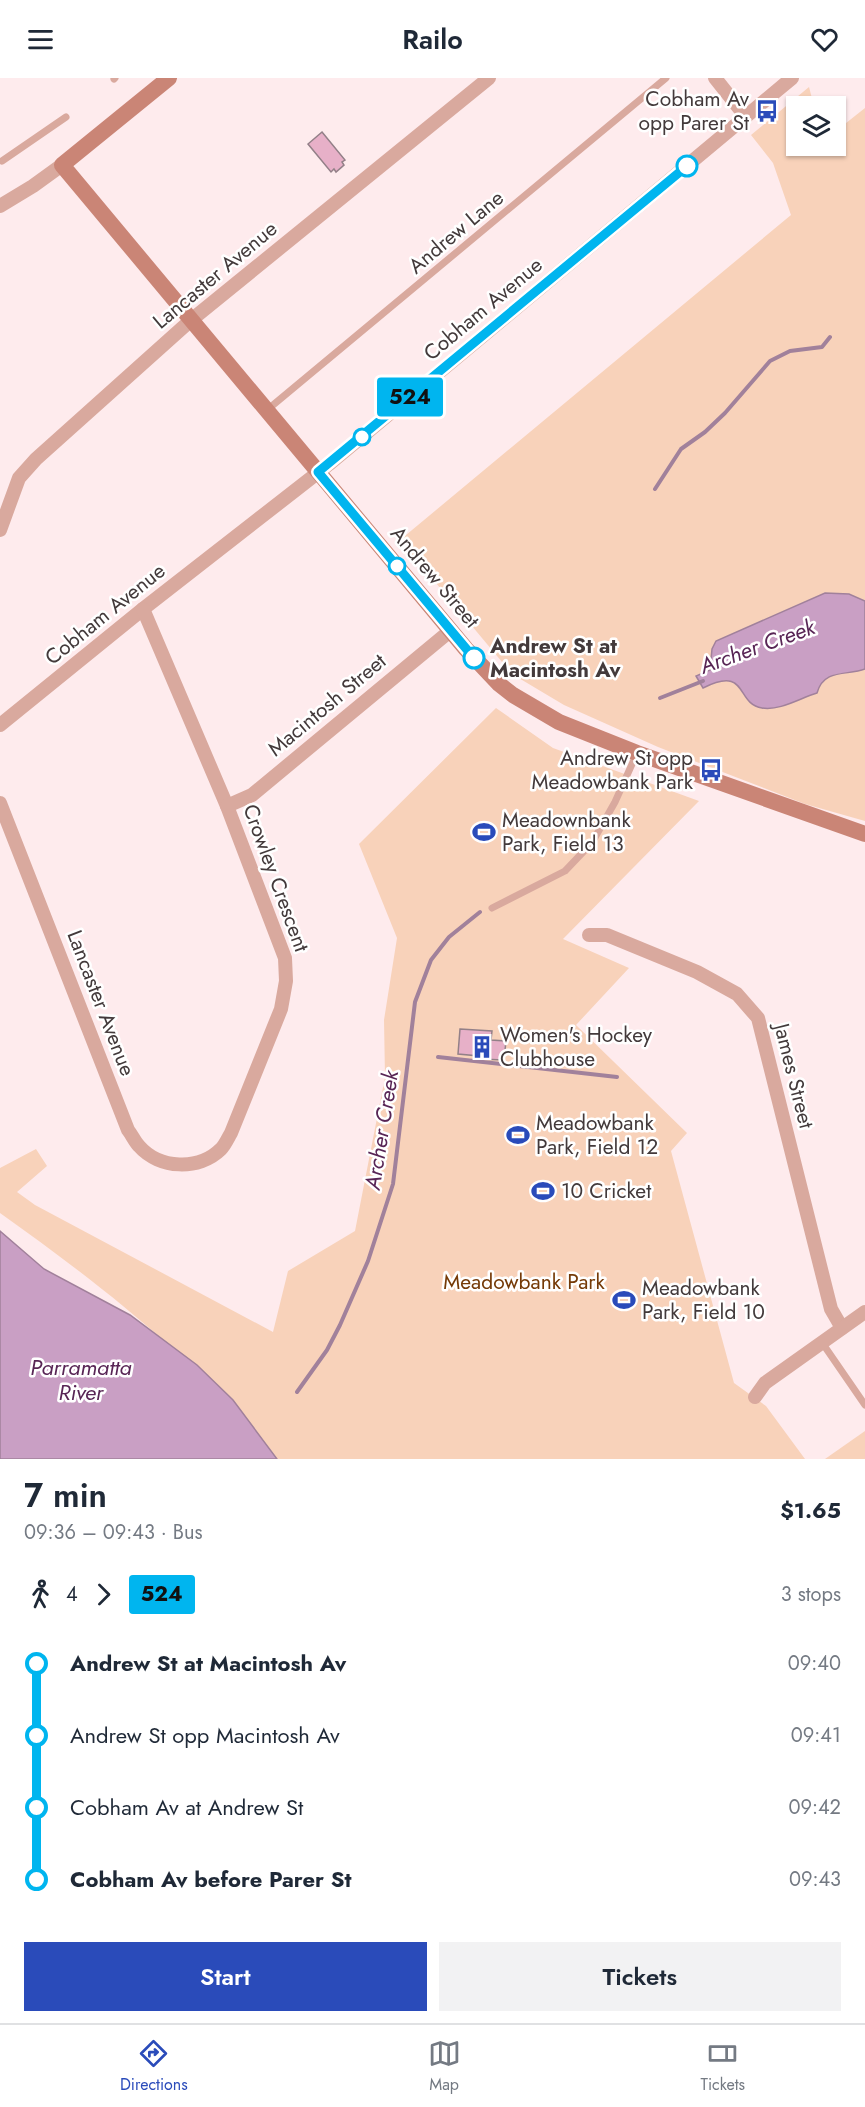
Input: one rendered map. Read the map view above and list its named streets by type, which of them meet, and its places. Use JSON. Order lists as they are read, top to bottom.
{
  "streets": {
    "main road": ["Andrew Street"],
    "street": [
      "Lancaster Avenue",
      "Cobham Avenue",
      "Macintosh Street",
      "Crowley Crescent",
      "James Street"
    ],
    "lane": ["Andrew Lane"]
  },
  "crossings": [
    ["Andrew Lane", "Andrew Street"],
    ["Lancaster Avenue", "Andrew Street"],
    ["Lancaster Avenue", "Crowley Crescent"],
    ["Cobham Avenue", "Andrew Street"],
    ["Cobham Avenue", "Crowley Crescent"],
    ["Andrew Street", "Macintosh Street"],
    ["Macintosh Street", "Crowley Crescent"]
  ],
  "water": ["Archer Creek", "Parramatta River"],
  "parks": ["Meadowbank Park"],
  "places": {
    "bus stop": ["Cobham Av opp Parer St", "Andrew St opp Meadowbank Park"],
    "other": ["Andrew St at Macintosh Av"],
    "sports": [
      "Meadownbank Park, Field 13",
      "Meadowbank Park, Field 12",
      "10 Cricket",
      "Meadowbank Park, Field 10"
    ],
    "building": ["Women's Hockey Clubhouse"]
  },
  "lines": ["bus line 524"],
  "page": {
    "header": "Railo",
    "on_map": "524",
    "heading": ["7 min", "09:36 – 09:43 · Bus", "$1.65"],
    "legs": ["4", "524", "3 stops"],
    "list": [
      {
        "name": "Andrew St at Macintosh Av",
        "value": "09:40"
      },
      {
        "name": "Andrew St opp Macintosh Av",
        "value": "09:41"
      },
      {
        "name": "Cobham Av at Andrew St",
        "value": "09:42"
      },
      {
        "name": "Cobham Av before Parer St",
        "value": "09:43"
      }
    ],
    "buttons": ["Start", "Tickets"],
    "tabs": ["Directions", "Map", "Tickets"]
  }
}
